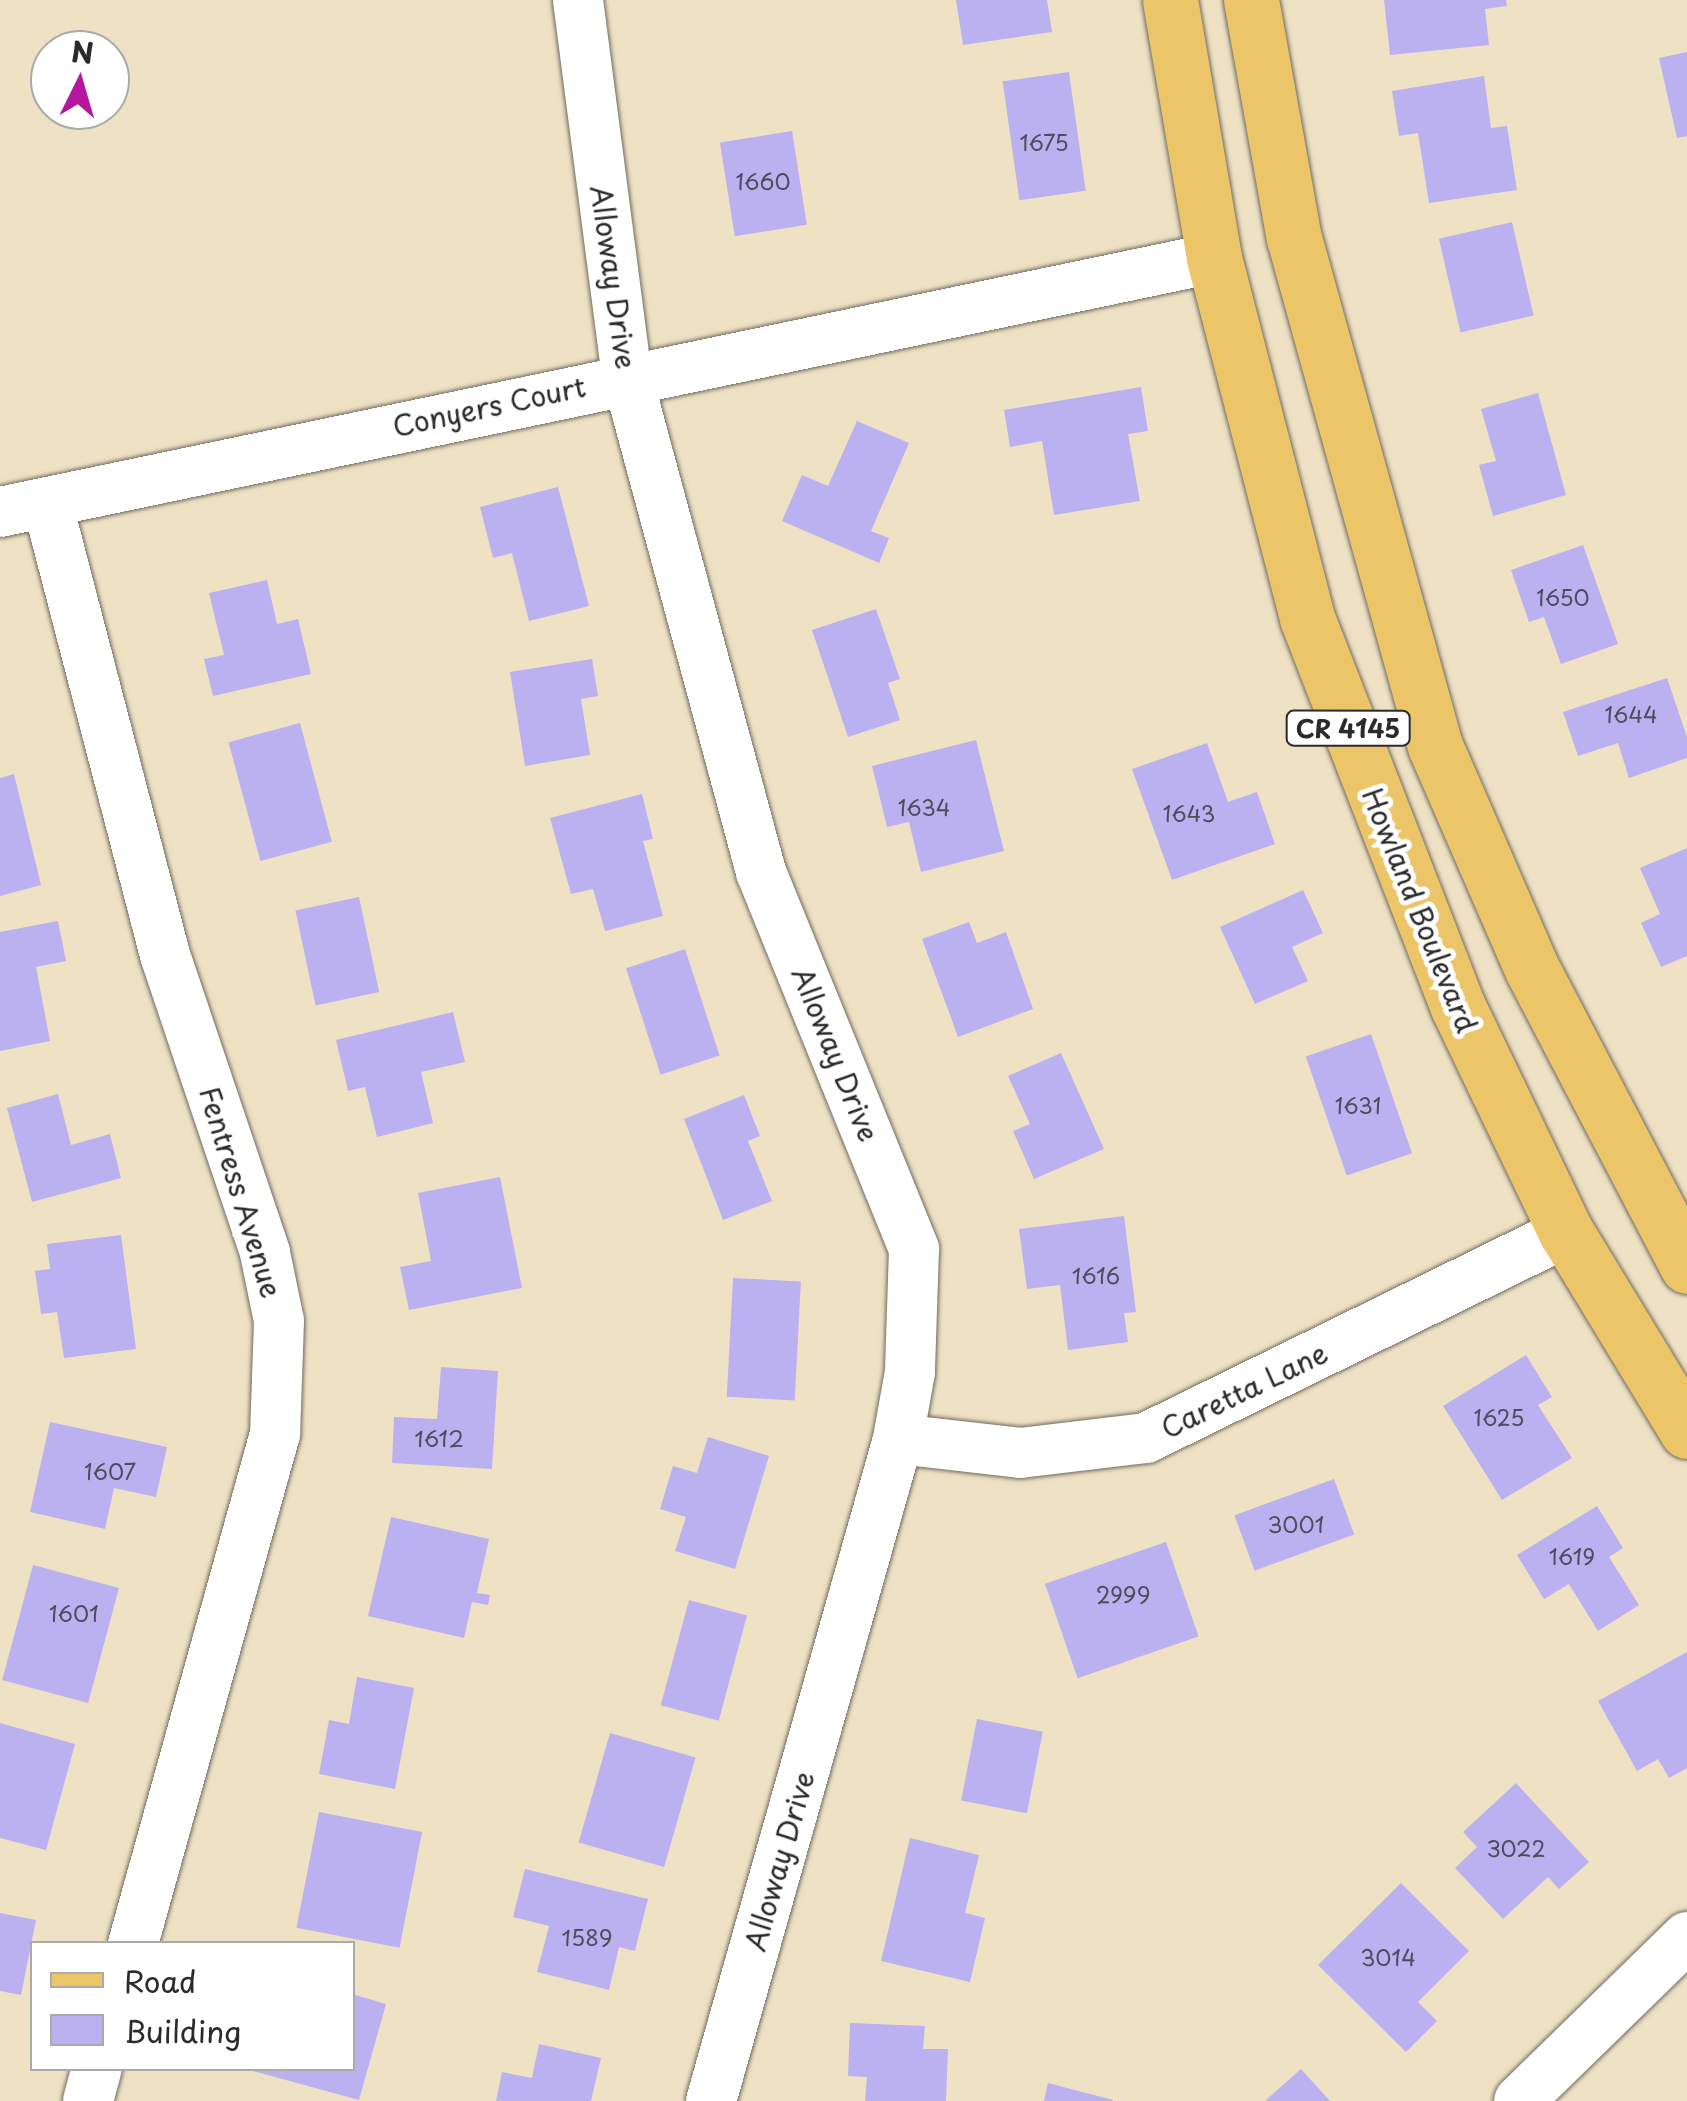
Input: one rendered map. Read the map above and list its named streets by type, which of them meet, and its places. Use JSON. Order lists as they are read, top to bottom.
{
  "streets": {
    "main road": ["CR 4145", "Howland Boulevard"],
    "street": [
      "Alloway Drive",
      "Conyers Court",
      "Fentress Avenue",
      "Caretta Lane"
    ]
  },
  "crossings": [
    ["Alloway Drive", "Conyers Court"],
    ["Alloway Drive", "Caretta Lane"],
    ["Conyers Court", "Howland Boulevard"],
    ["Conyers Court", "Fentress Avenue"],
    ["Howland Boulevard", "Caretta Lane"]
  ],
  "house_numbers": [
    "1675",
    "1660",
    "1650",
    "1644",
    "1634",
    "1643",
    "1631",
    "1616",
    "1625",
    "1612",
    "1607",
    "3001",
    "1619",
    "2999",
    "1601",
    "3022",
    "1589",
    "3014"
  ],
  "legend": ["Road", "Building"],
  "north": "top"
}
